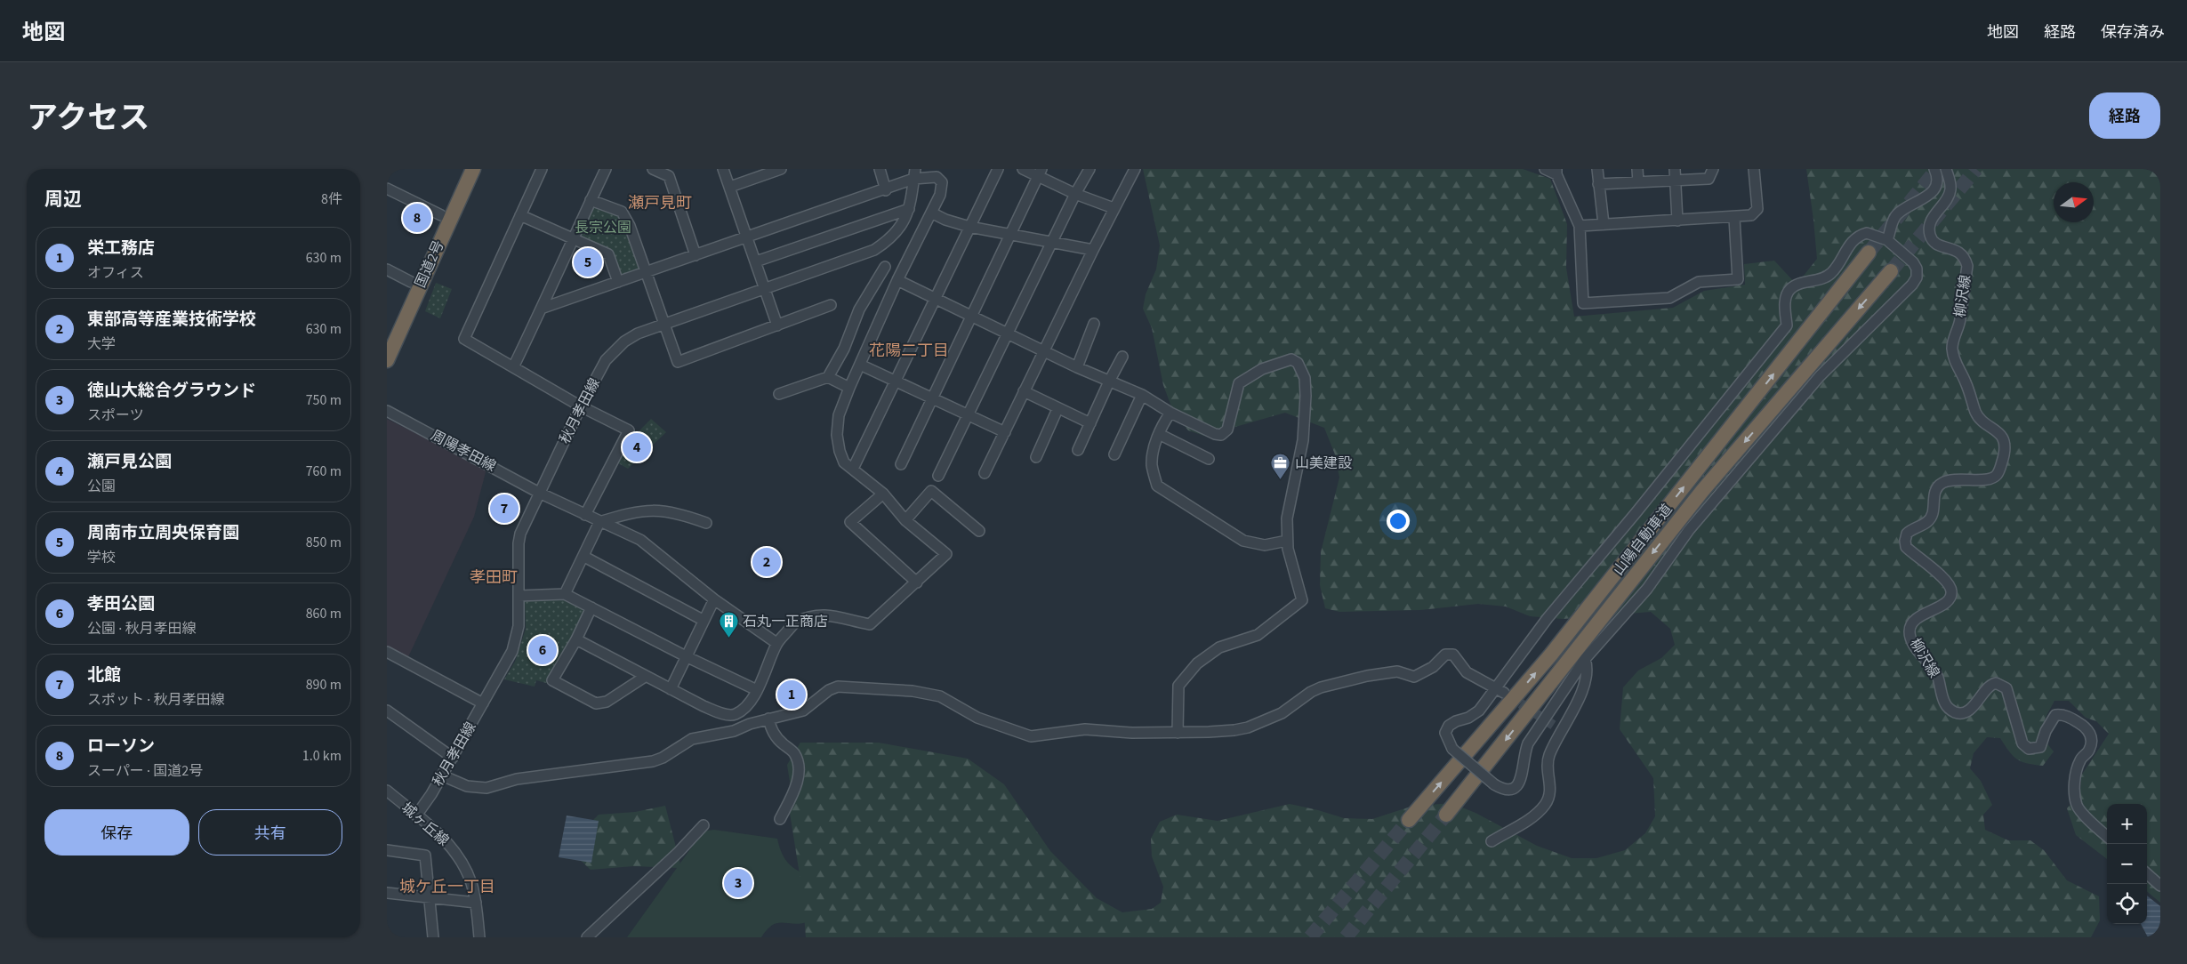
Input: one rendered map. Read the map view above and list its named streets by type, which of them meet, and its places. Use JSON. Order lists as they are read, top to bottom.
{
  "streets": {
    "highway": ["国道2号", "山陽自動車道"],
    "street": [
      "柳沢線",
      "秋月孝田線",
      "周陽孝田線",
      "城ヶ丘線"
    ]
  },
  "crossings": [
    ["秋月孝田線", "周陽孝田線"],
    ["秋月孝田線", "城ヶ丘線"]
  ],
  "districts": [
    "瀬戸見町",
    "花陽二丁目",
    "孝田町",
    "城ケ丘一丁目"
  ],
  "parks": ["長宗公園"],
  "places": {
    "office": ["山美建設"],
    "building": ["石丸一正商店"]
  },
  "north": "right",
  "page": {
    "header": "地図",
    "nav": ["地図", "経路", "保存済み"],
    "title": "アクセス",
    "buttons": [
      "経路",
      ["保存", "共有"]
    ],
    "heading": ["周辺", "8件"],
    "pins": [
      "8",
      "5",
      "4",
      "7",
      "2",
      "6",
      "1",
      "3"
    ],
    "list": [
      {
        "mark": "1",
        "name": "栄工務店",
        "note": "オフィス",
        "value": "630 m"
      },
      {
        "mark": "2",
        "name": "東部高等産業技術学校",
        "note": "大学",
        "value": "630 m"
      },
      {
        "mark": "3",
        "name": "徳山大総合グラウンド",
        "note": "スポーツ",
        "value": "750 m"
      },
      {
        "mark": "4",
        "name": "瀬戸見公園",
        "note": "公園",
        "value": "760 m"
      },
      {
        "mark": "5",
        "name": "周南市立周央保育園",
        "note": "学校",
        "value": "850 m"
      },
      {
        "mark": "6",
        "name": "孝田公園",
        "note": "公園 · 秋月孝田線",
        "value": "860 m"
      },
      {
        "mark": "7",
        "name": "北館",
        "note": "スポット · 秋月孝田線",
        "value": "890 m"
      },
      {
        "mark": "8",
        "name": "ローソン",
        "note": "スーパー · 国道2号",
        "value": "1.0 km"
      }
    ],
    "map_buttons": ["+", "−"]
  }
}
